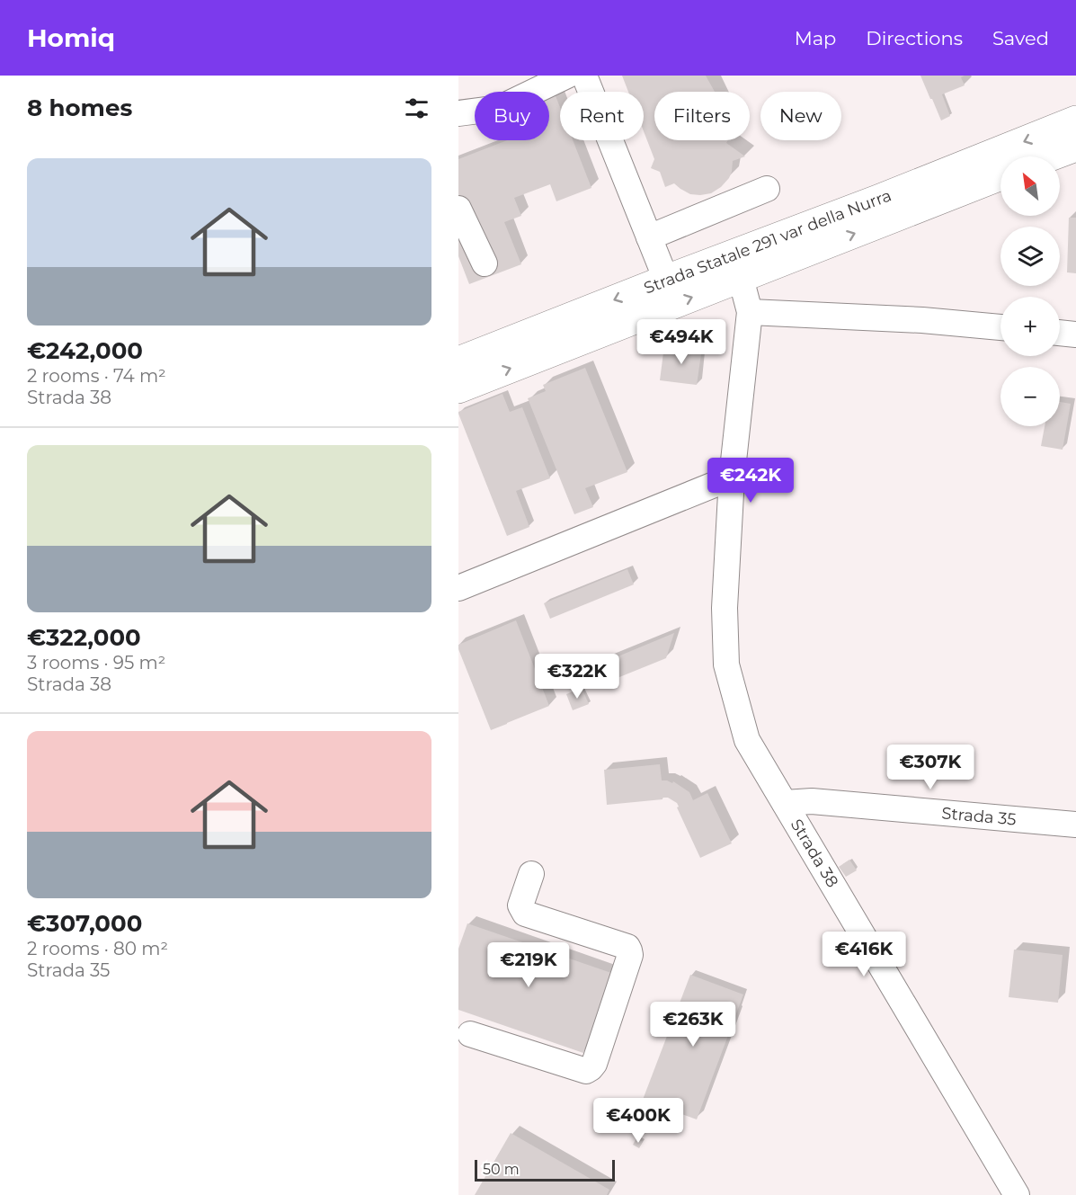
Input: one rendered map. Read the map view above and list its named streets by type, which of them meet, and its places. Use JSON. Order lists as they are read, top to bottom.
{
  "streets": {
    "main road": ["Strada Statale 291 var della Nurra"],
    "street": ["Strada 35", "Strada 38"]
  },
  "crossings": [
    ["Strada Statale 291 var della Nurra", "Strada 38"],
    ["Strada 35", "Strada 38"]
  ],
  "scale_bar": "50 m",
  "north": "top left",
  "page": {
    "header": "Homiq",
    "nav": ["Map", "Directions", "Saved"],
    "heading": "8 homes",
    "chip": [
      "Buy",
      "Rent",
      "Filters",
      "New"
    ],
    "list": [
      {
        "name": "€242,000",
        "note": "2 rooms · 74 m² · Strada 38"
      },
      {
        "name": "€322,000",
        "note": "3 rooms · 95 m² · Strada 38"
      },
      {
        "name": "€307,000",
        "note": "2 rooms · 80 m² · Strada 35"
      }
    ],
    "map_buttons": ["+", "−"],
    "price": [
      "€494K",
      "€242K",
      "€322K",
      "€307K",
      "€416K",
      "€219K",
      "€263K",
      "€400K"
    ],
    "scale": "50 m"
  }
}
